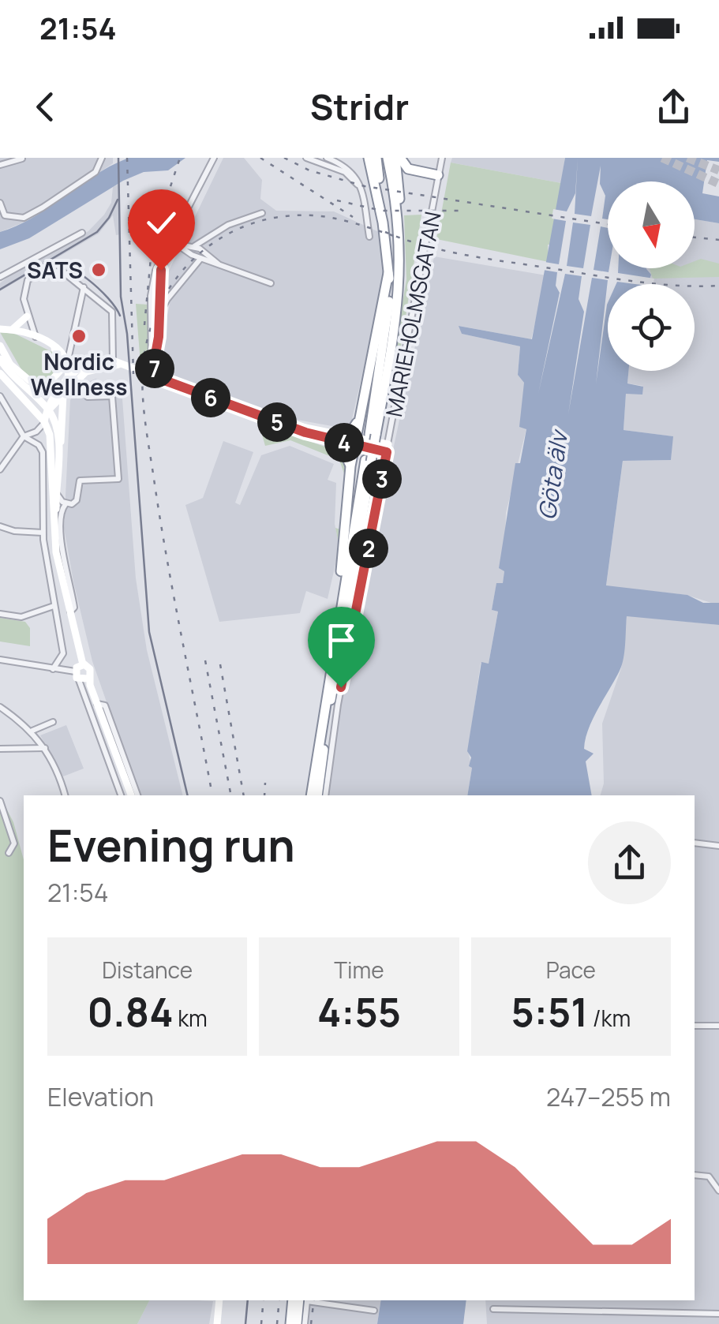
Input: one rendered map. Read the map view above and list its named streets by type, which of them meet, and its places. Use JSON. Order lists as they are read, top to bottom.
{
  "streets": {
    "street": ["MARIEHOLMSGATAN"]
  },
  "water": ["Göta älv"],
  "places": ["SATS", "Nordic Wellness"],
  "north": "bottom",
  "page": {
    "status": "21:54",
    "header": "Stridr",
    "pins": [
      "7",
      "6",
      "5",
      "4",
      "3",
      "2"
    ],
    "heading": ["Evening run", "21:54"],
    "stats": [
      ["Distance", "0.84 km"],
      ["Time", "4:55"],
      ["Pace", "5:51 /km"]
    ],
    "chart": ["Elevation", "247–255 m"]
  }
}
